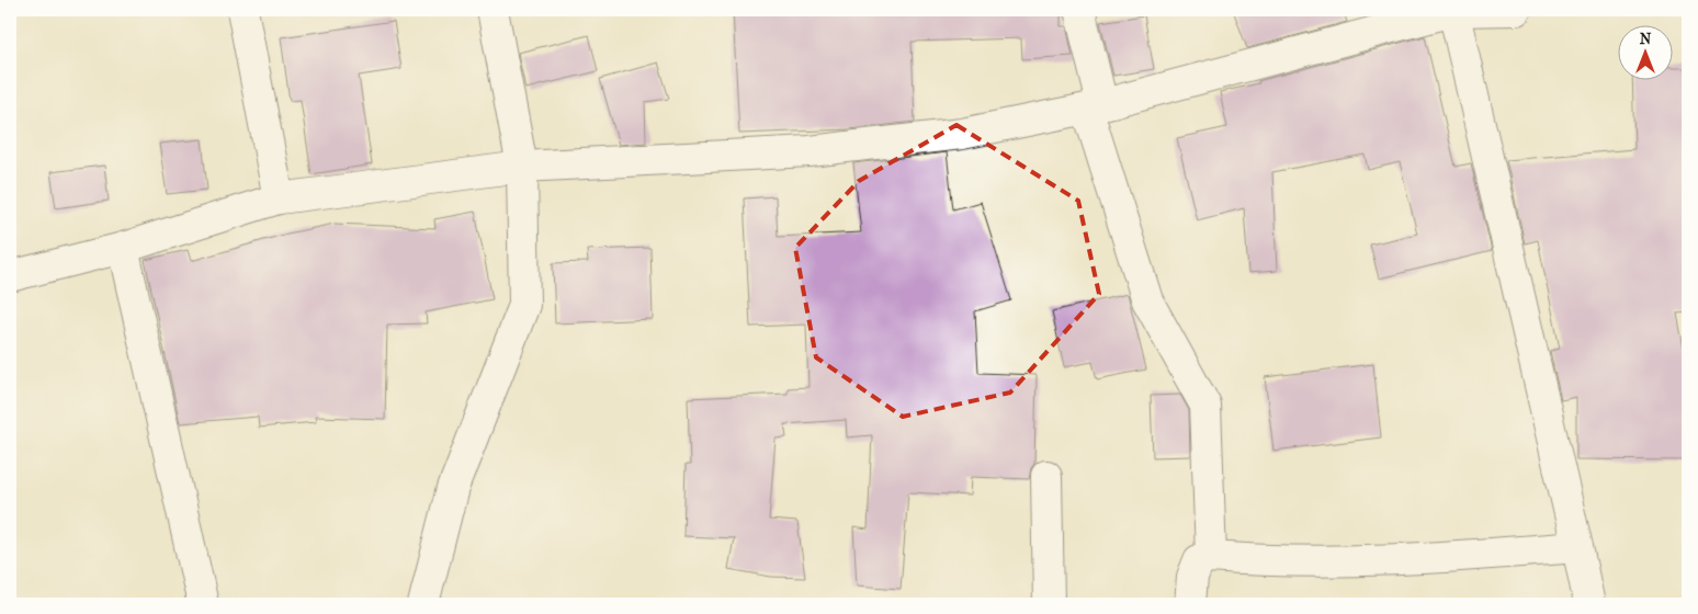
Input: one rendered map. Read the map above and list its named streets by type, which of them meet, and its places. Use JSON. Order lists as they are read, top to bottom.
{
  "north": "top"
}
